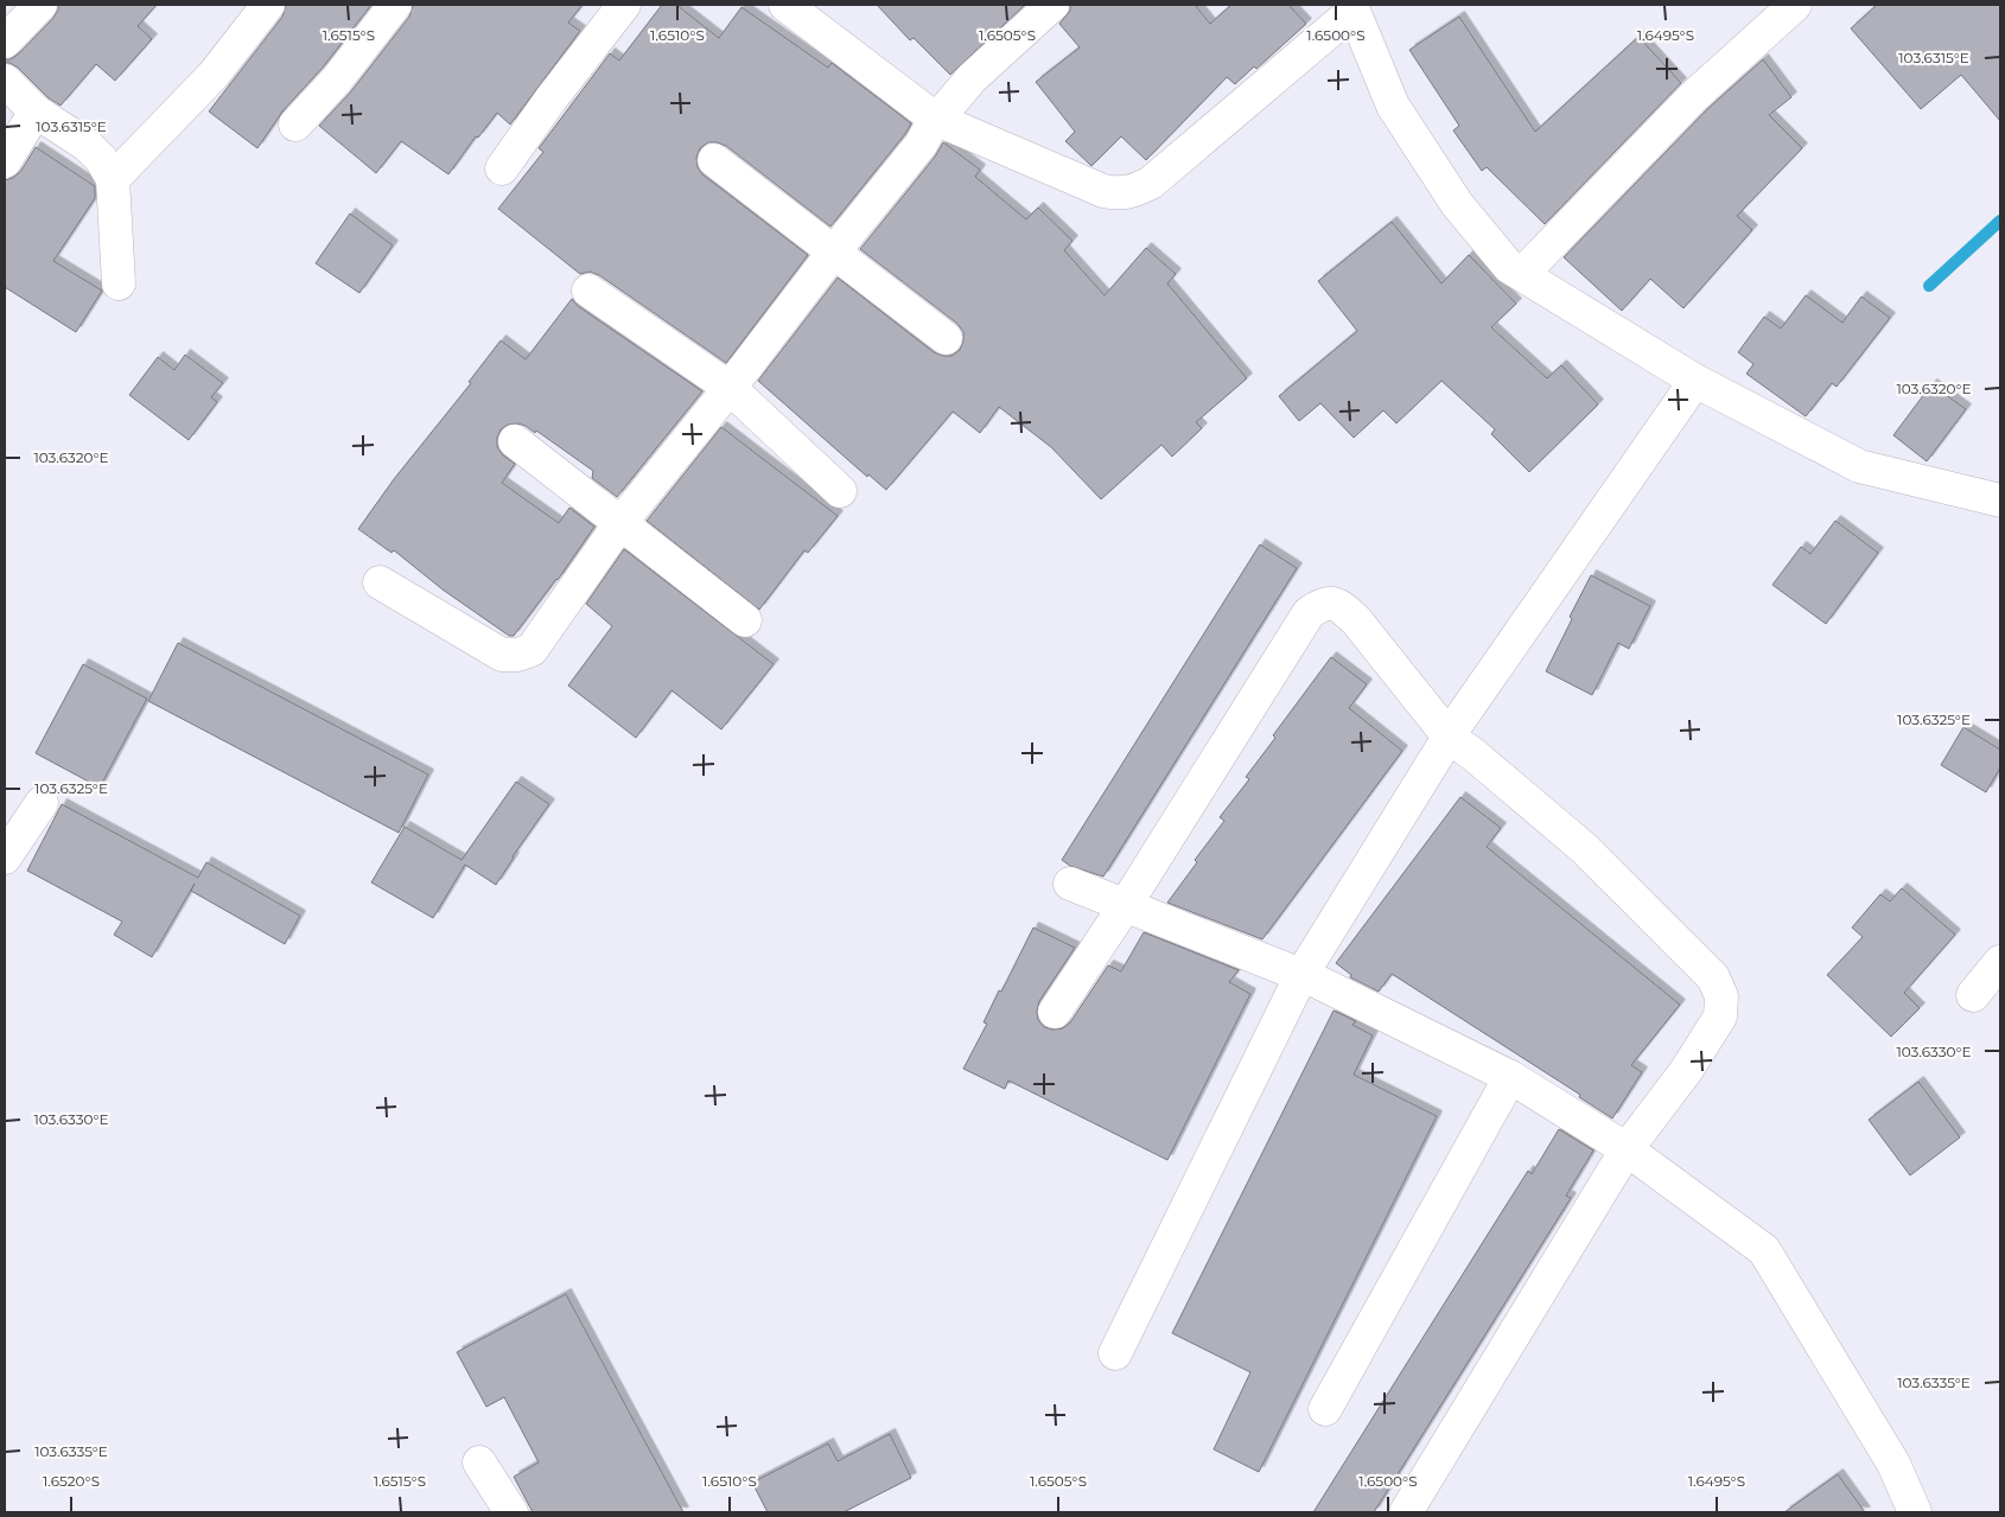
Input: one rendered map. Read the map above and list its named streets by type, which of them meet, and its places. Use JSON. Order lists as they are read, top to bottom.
{
  "coordinates": [
    "1.6515°S",
    "1.6510°S",
    "1.6505°S",
    "1.6500°S",
    "1.6495°S",
    "103.6315°E",
    "103.6320°E",
    "103.6325°E",
    "103.6330°E",
    "103.6335°E",
    "1.6520°S"
  ]
}
